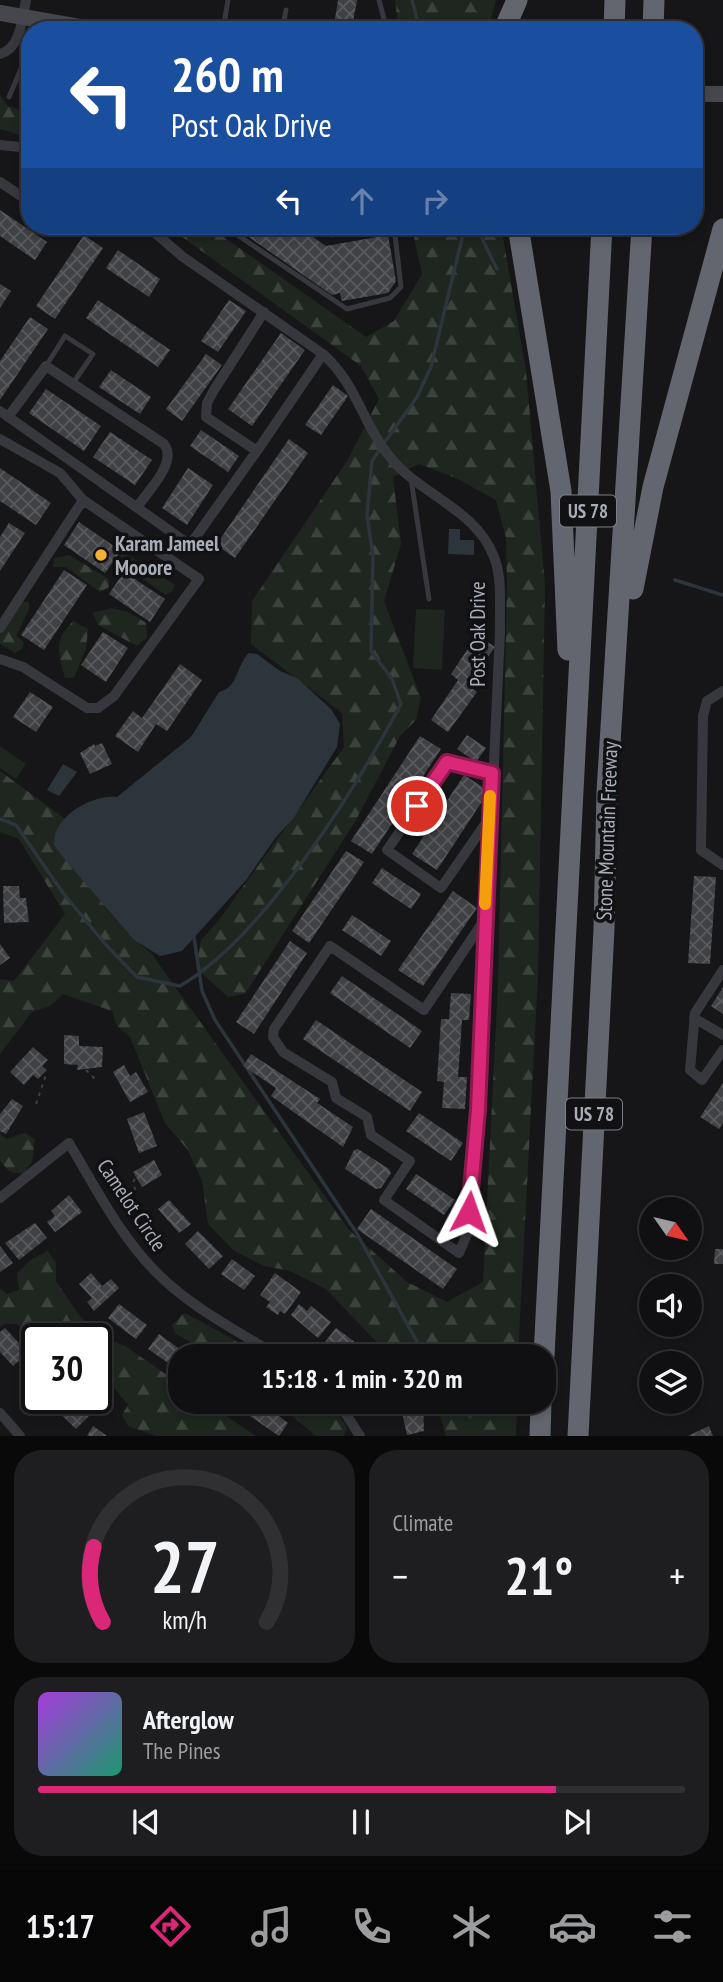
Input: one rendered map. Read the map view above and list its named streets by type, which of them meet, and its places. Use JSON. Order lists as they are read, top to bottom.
{
  "streets": {
    "highway": ["US 78", "Stone Mountain Freeway"],
    "street": ["Post Oak Drive", "Camelot Circle"]
  },
  "places": ["Karam Jameel Mooore"],
  "north": "bottom right",
  "page": {
    "turn": ["260 m", "Post Oak Drive"],
    "limit": "30",
    "trip": "15:18 · 1 min · 320 m",
    "tile": "Climate",
    "heat": ["−", "21°", "+"],
    "song": ["Afterglow", "The Pines"],
    "tabs": "15:17",
    "gauge": ["27", "km/h"]
  }
}
